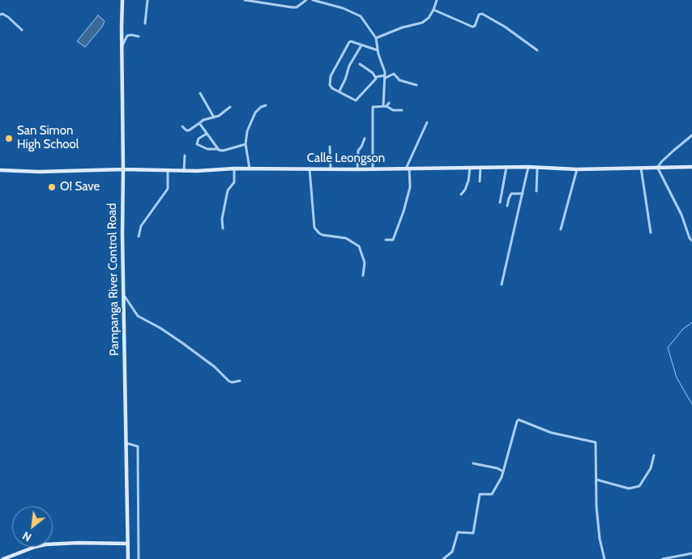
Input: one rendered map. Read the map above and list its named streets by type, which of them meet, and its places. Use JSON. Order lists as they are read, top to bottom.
{
  "streets": {
    "main road": ["Calle Leongson", "Pampanga River Control Road"]
  },
  "crossings": [
    ["Calle Leongson", "Pampanga River Control Road"]
  ],
  "places": ["San Simon High School", "O! Save"],
  "north": "bottom left"
}
